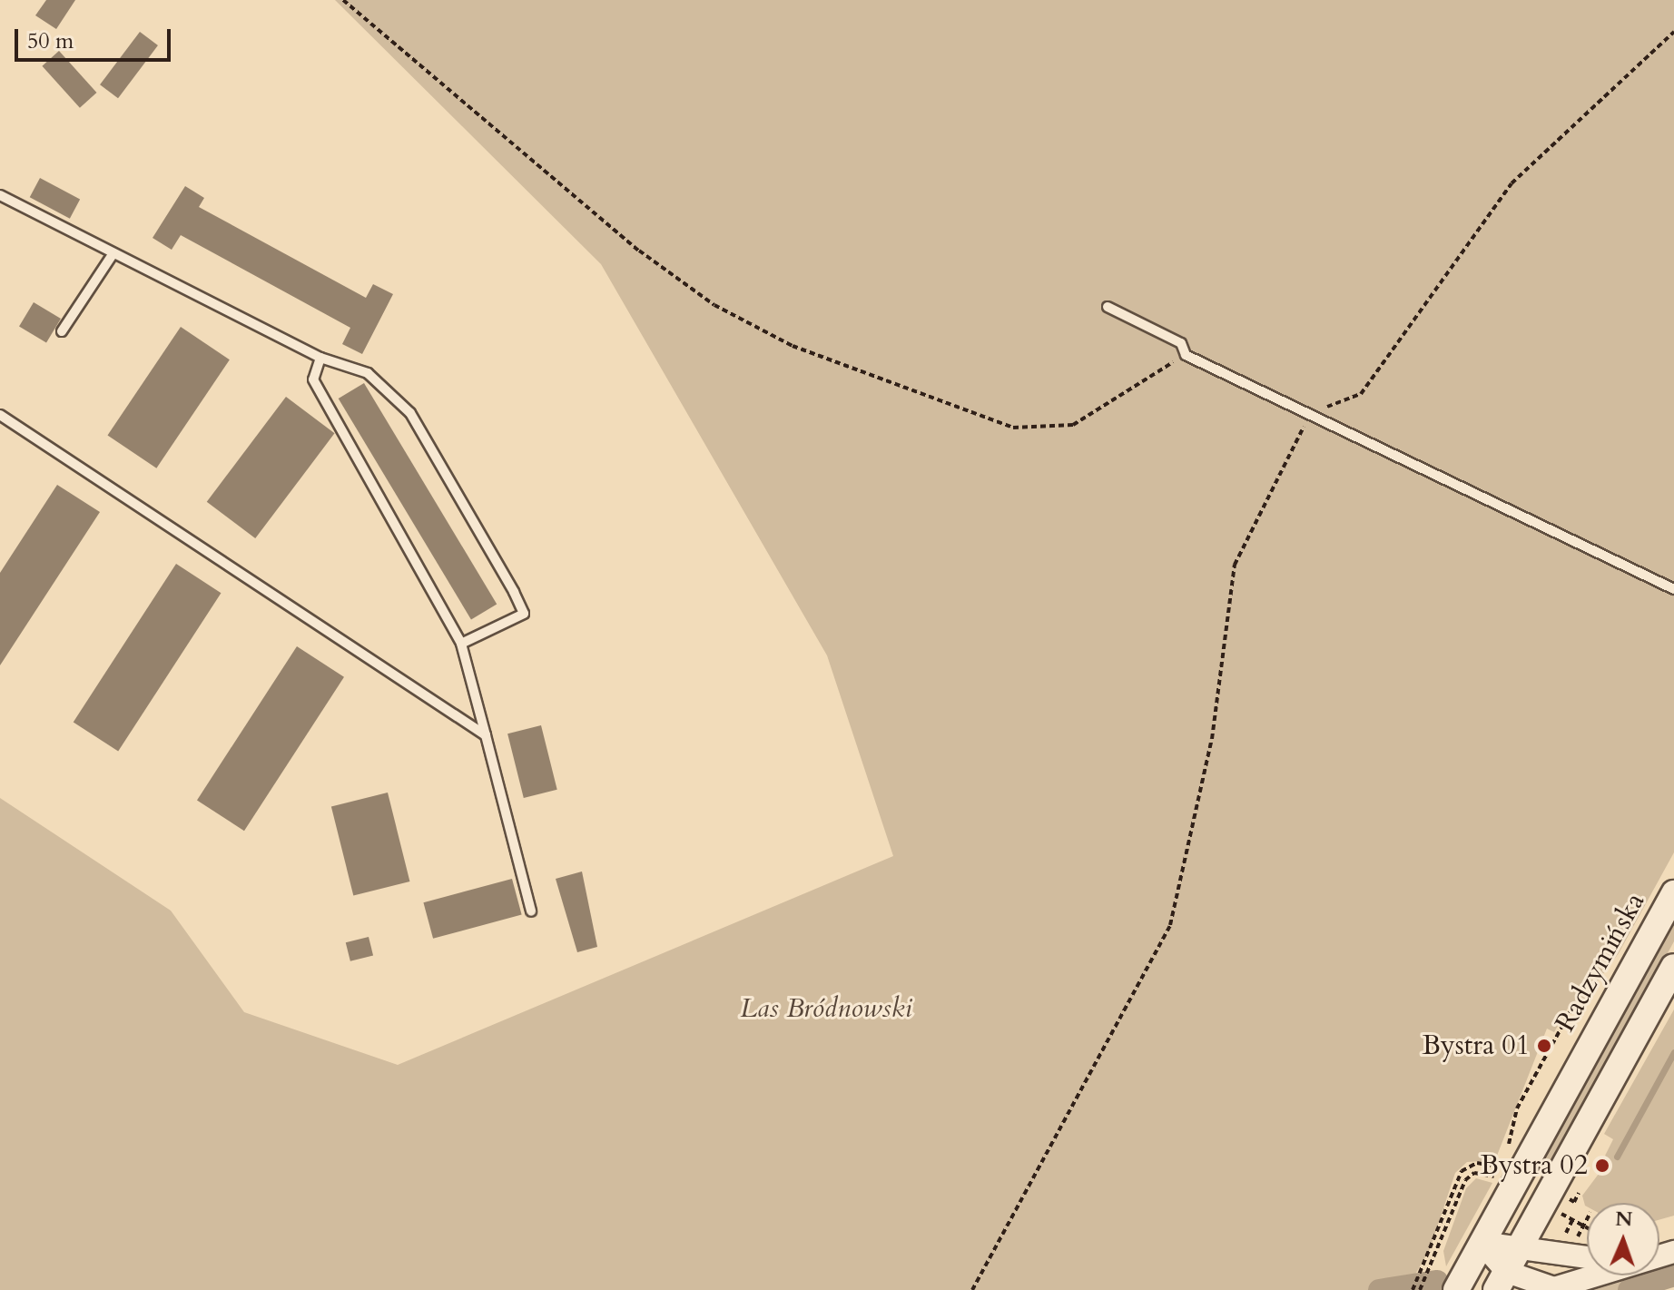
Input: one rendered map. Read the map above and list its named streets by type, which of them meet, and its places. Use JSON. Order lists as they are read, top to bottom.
{
  "streets": {
    "main road": ["Radzymińska"]
  },
  "parks": ["Las Bródnowski"],
  "places": ["Bystra 01", "Bystra 02"],
  "scale_bar": "50 m",
  "north": "top"
}
